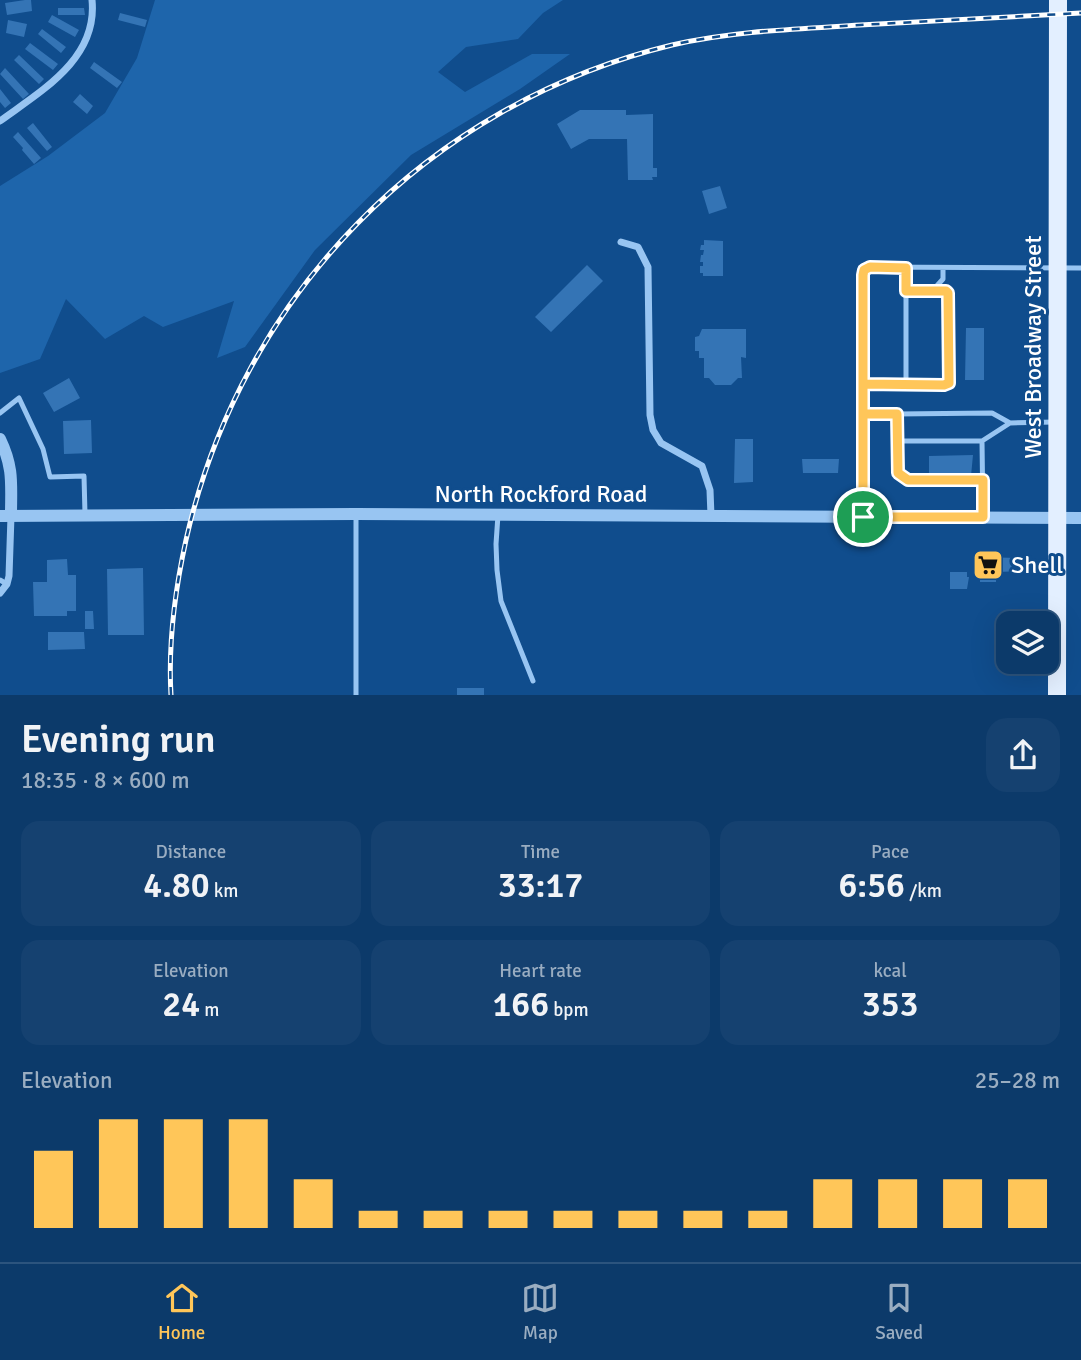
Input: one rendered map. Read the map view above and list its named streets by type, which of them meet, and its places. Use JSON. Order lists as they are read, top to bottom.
{
  "streets": {
    "main road": ["West Broadway Street"],
    "street": ["North Rockford Road"]
  },
  "crossings": [
    ["West Broadway Street", "North Rockford Road"]
  ],
  "places": {
    "supermarket": ["Shell"]
  },
  "page": {
    "heading": ["Evening run", "18:35 · 8 × 600 m"],
    "stats": [
      ["Distance", "4.80 km"],
      ["Time", "33:17"],
      ["Pace", "6:56 /km"],
      ["Elevation", "24 m"],
      ["Heart rate", "166 bpm"],
      ["kcal", "353"]
    ],
    "chart": ["Elevation", "25–28 m"],
    "tabs": ["Home", "Map", "Saved"]
  }
}
